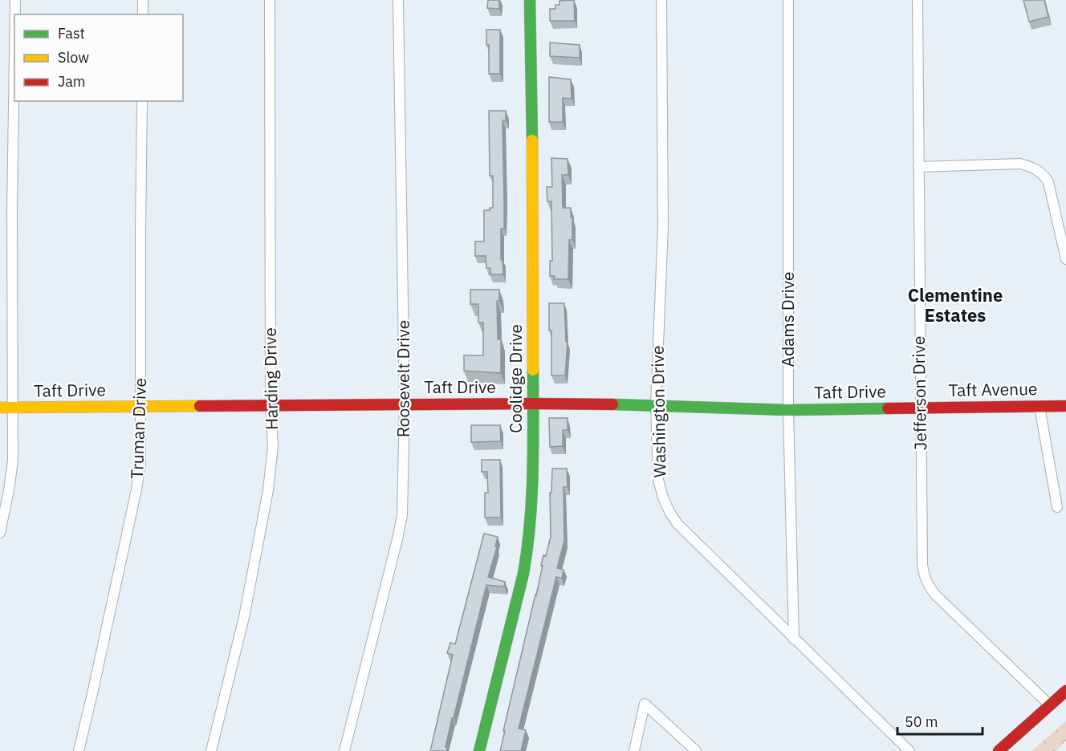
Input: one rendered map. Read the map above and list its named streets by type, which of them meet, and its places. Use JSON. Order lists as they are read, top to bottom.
{
  "streets": {
    "street": [
      "Adams Drive",
      "Harding Drive",
      "Roosevelt Drive",
      "Coolidge Drive",
      "Taft Drive",
      "Taft Avenue",
      "Jefferson Drive",
      "Washington Drive",
      "Truman Drive"
    ]
  },
  "crossings": [
    ["Adams Drive", "Taft Drive"],
    ["Adams Drive", "Washington Drive"],
    ["Harding Drive", "Taft Drive"],
    ["Roosevelt Drive", "Taft Drive"],
    ["Coolidge Drive", "Taft Drive"],
    ["Taft Drive", "Taft Avenue"],
    ["Taft Drive", "Jefferson Drive"],
    ["Taft Drive", "Washington Drive"],
    ["Taft Drive", "Truman Drive"],
    ["Taft Avenue", "Jefferson Drive"]
  ],
  "districts": ["Clementine Estates"],
  "legend": ["Fast", "Slow", "Jam"],
  "scale_bar": "50 m"
}
